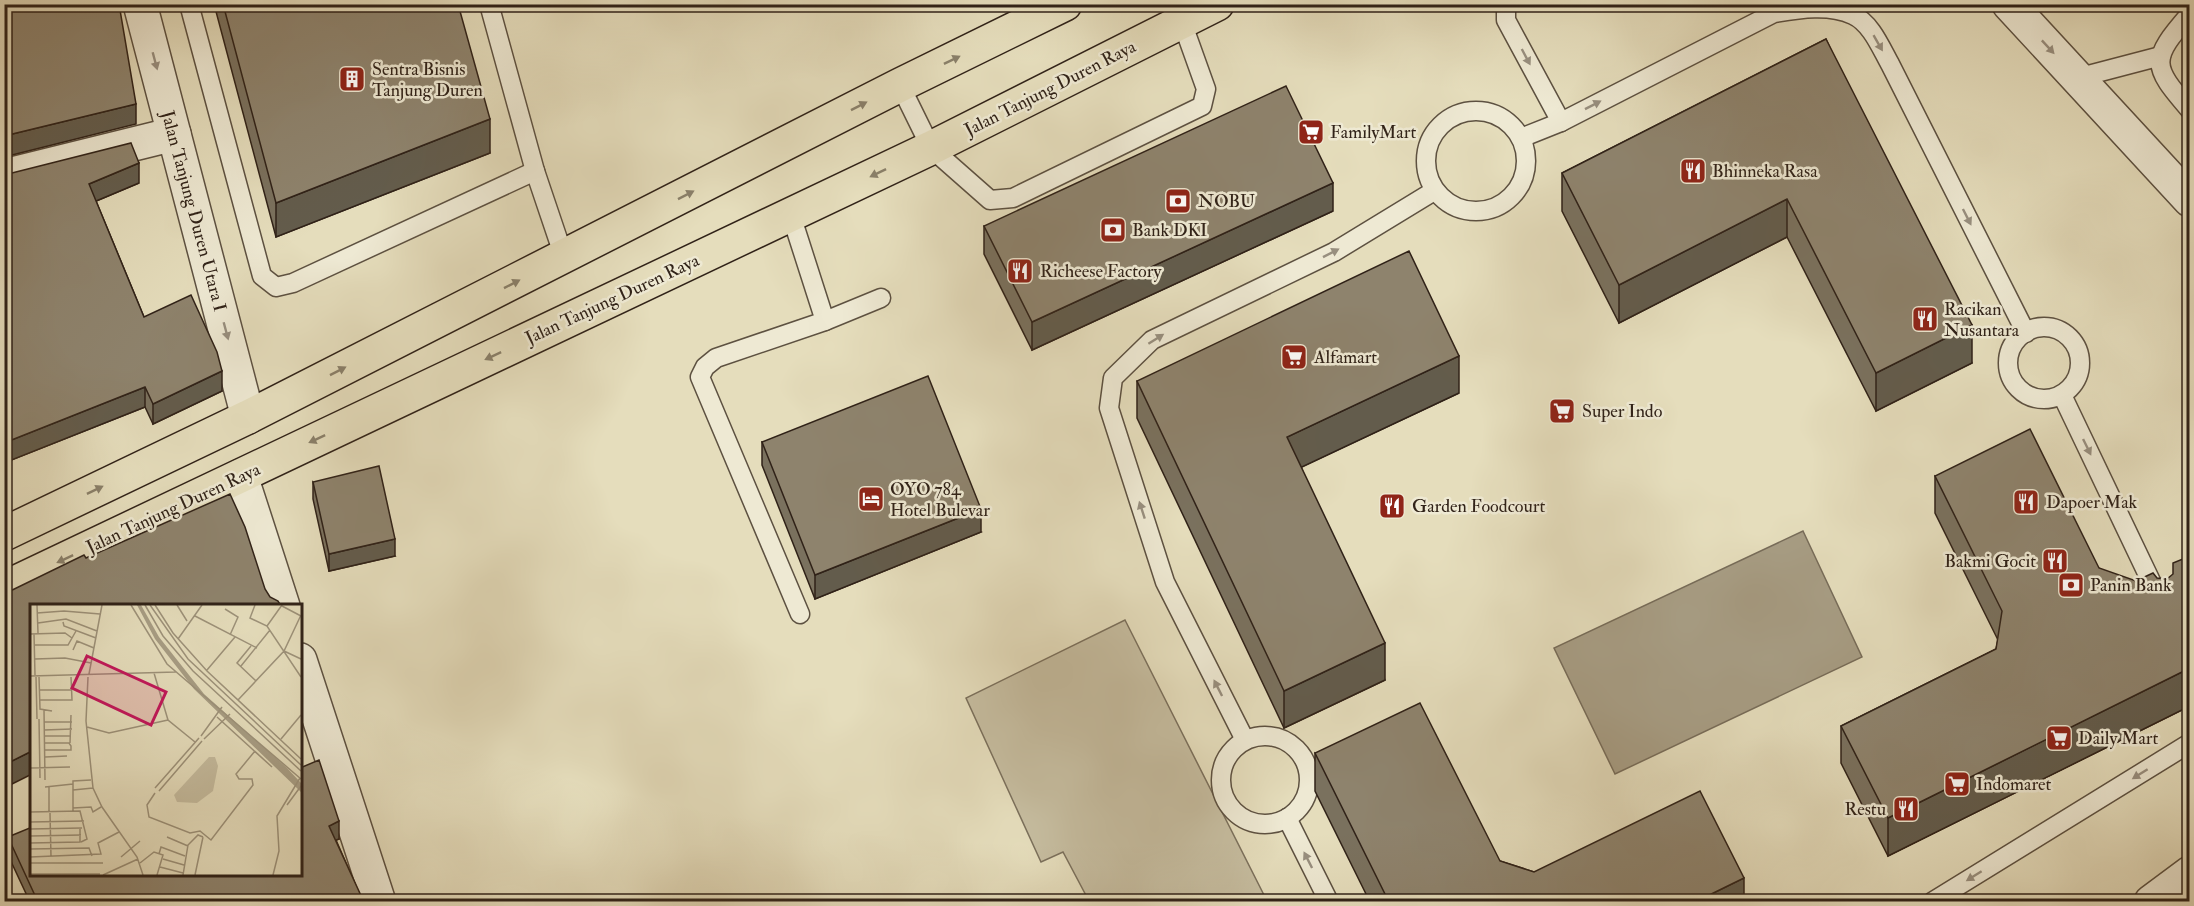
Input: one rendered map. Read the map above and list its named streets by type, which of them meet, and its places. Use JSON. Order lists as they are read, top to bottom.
{
  "streets": {
    "main road": ["Jalan Tanjung Duren Raya"],
    "street": ["Jalan Tanjung Duren Utara I"]
  },
  "one_way": ["Jalan Tanjung Duren Utara I"],
  "places": {
    "building": ["Sentra Bisnis Tanjung Duren"],
    "supermarket": [
      "FamilyMart",
      "Alfamart",
      "Super Indo",
      "Daily Mart",
      "Indomaret"
    ],
    "restaurant": [
      "Bhinneka Rasa",
      "Richeese Factory",
      "Racikan Nusantara",
      "Dapoer Mak",
      "Garden Foodcourt",
      "Bakmi Gocit",
      "Restu"
    ],
    "bank": ["NOBU", "Bank DKI", "Panin Bank"],
    "hotel": ["OYO 784 Hotel Bulevar"]
  }
}
